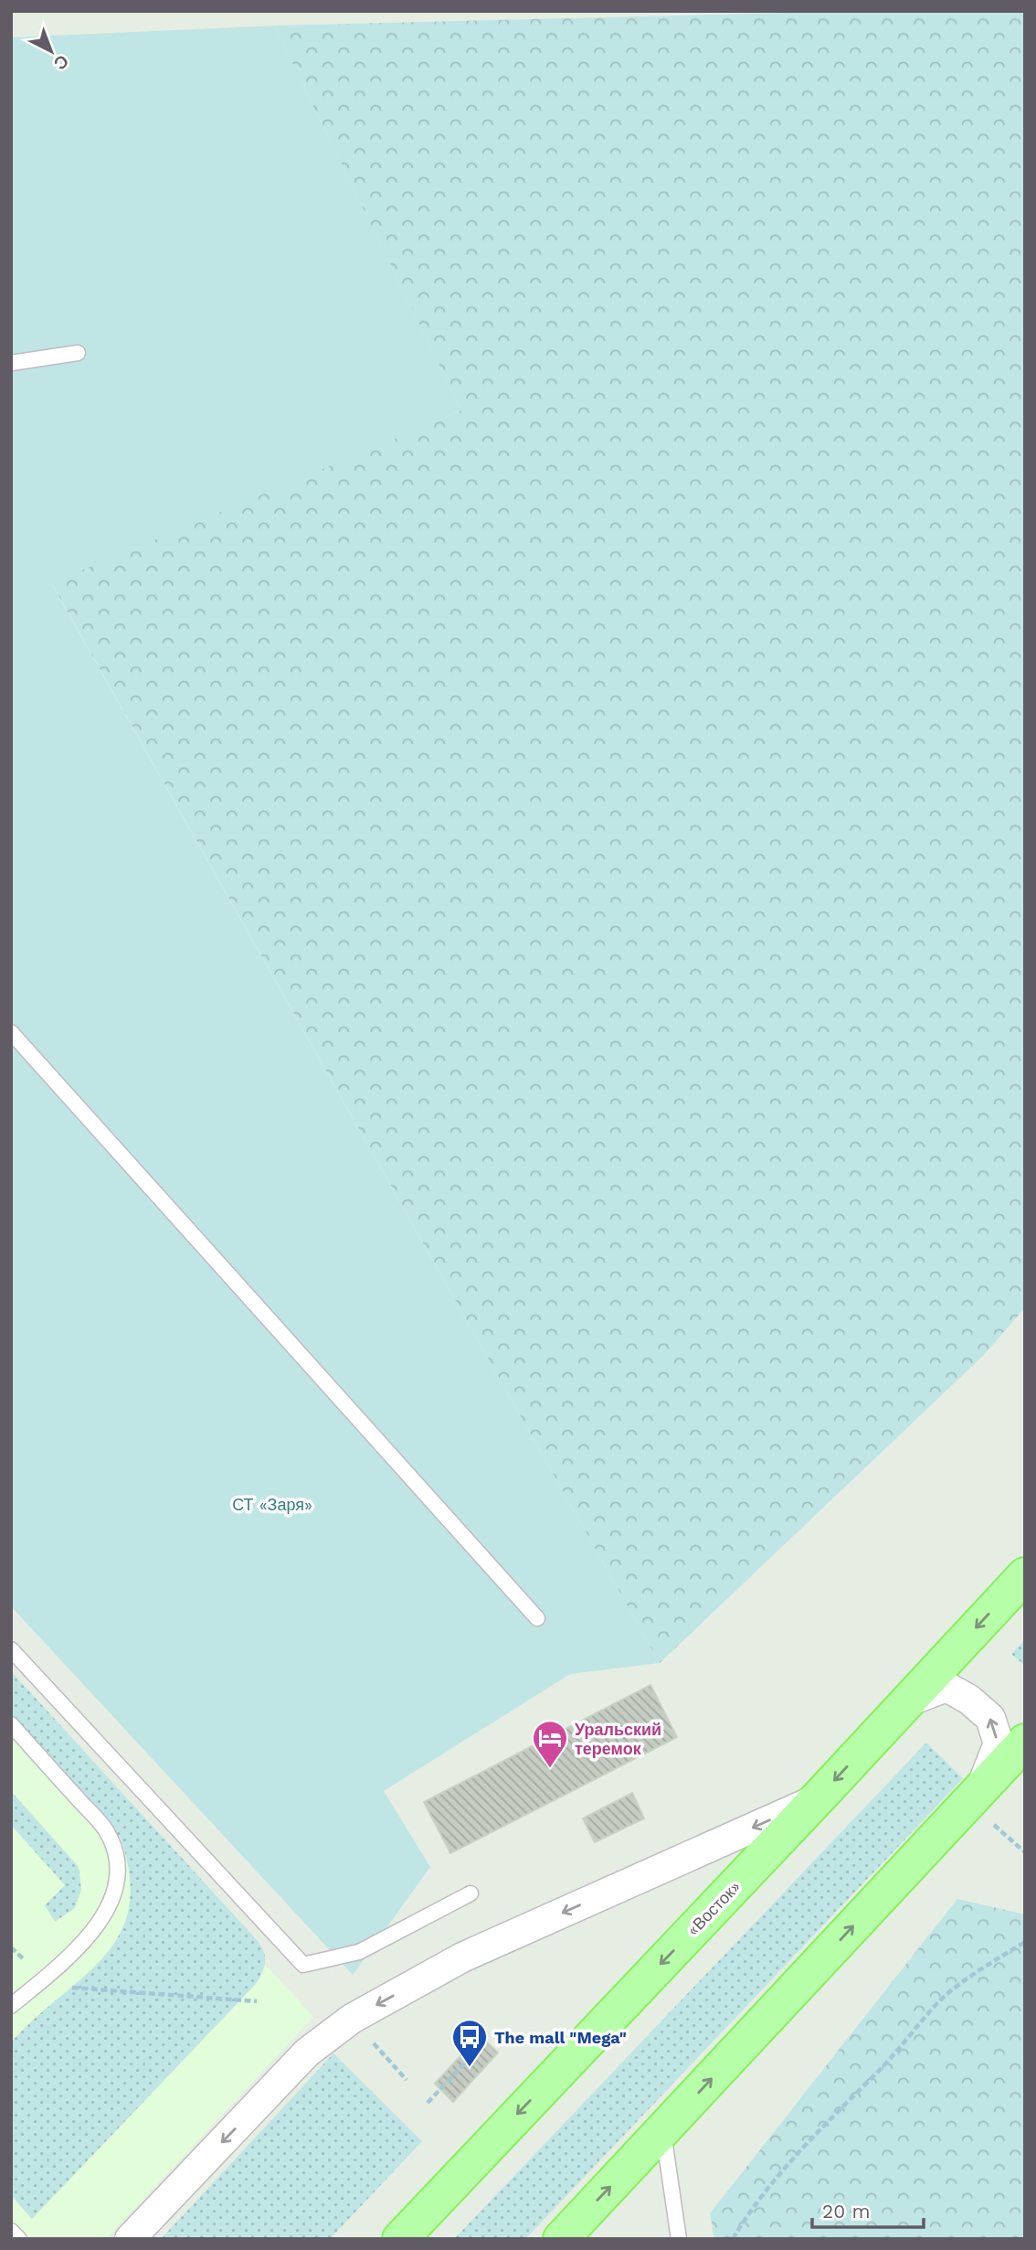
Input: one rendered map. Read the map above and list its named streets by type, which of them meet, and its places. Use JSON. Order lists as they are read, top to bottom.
{
  "streets": {
    "main road": ["«Восток»"]
  },
  "parks": ["СТ «Заря»"],
  "places": {
    "hotel": ["Уральский теремок"],
    "bus stop": ["The mall \"Mega\""]
  },
  "scale_bar": "20 m",
  "north": "bottom right"
}
